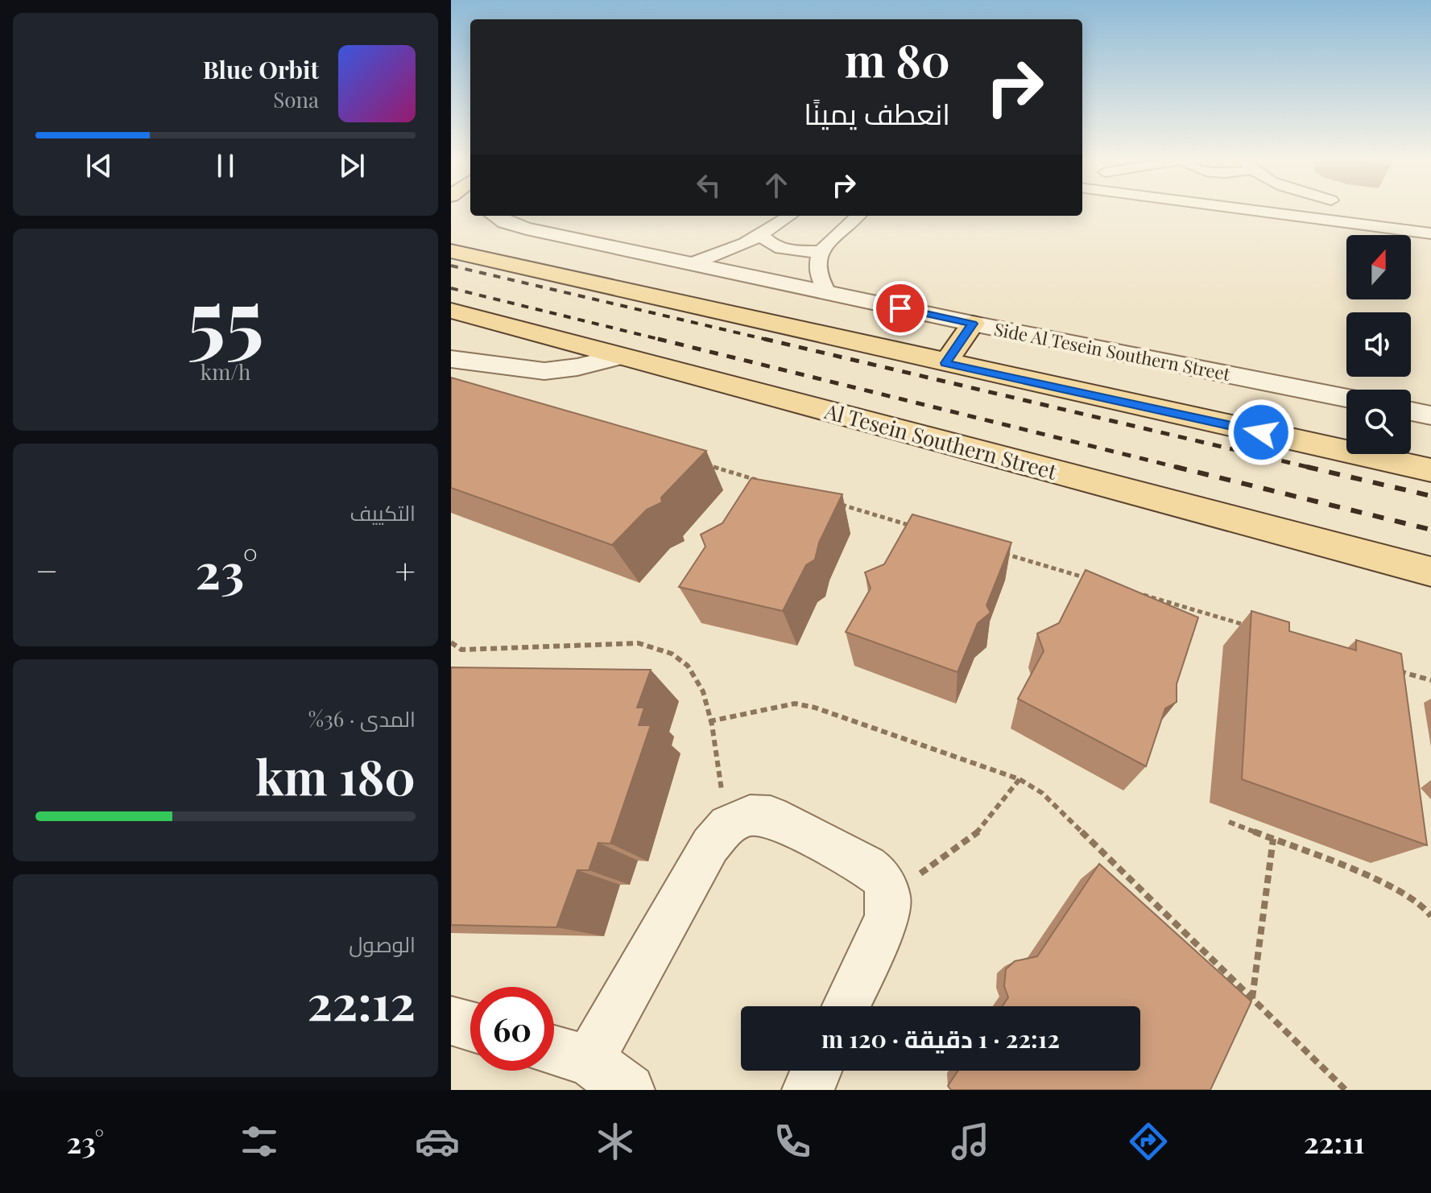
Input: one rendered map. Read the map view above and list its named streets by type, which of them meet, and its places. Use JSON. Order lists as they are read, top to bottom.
{
  "streets": {
    "main road": ["Al Tesein Southern Street"],
    "street": ["Side Al Tesein Southern Street"]
  },
  "north": "top",
  "page": {
    "turn": ["80 m", "انعطف يمينًا"],
    "song": ["Blue Orbit", "Sona"],
    "tile": [
      ["55", "km/h"],
      "التكييف",
      ["المدى · 36%", "180 km"],
      ["الوصول", "22:12"]
    ],
    "heat": ["−", "23°", "+"],
    "limit": "60",
    "trip": "22:12 · 1 دقيقة · 120 m",
    "tabs": ["22:11", "23°"]
  }
}
